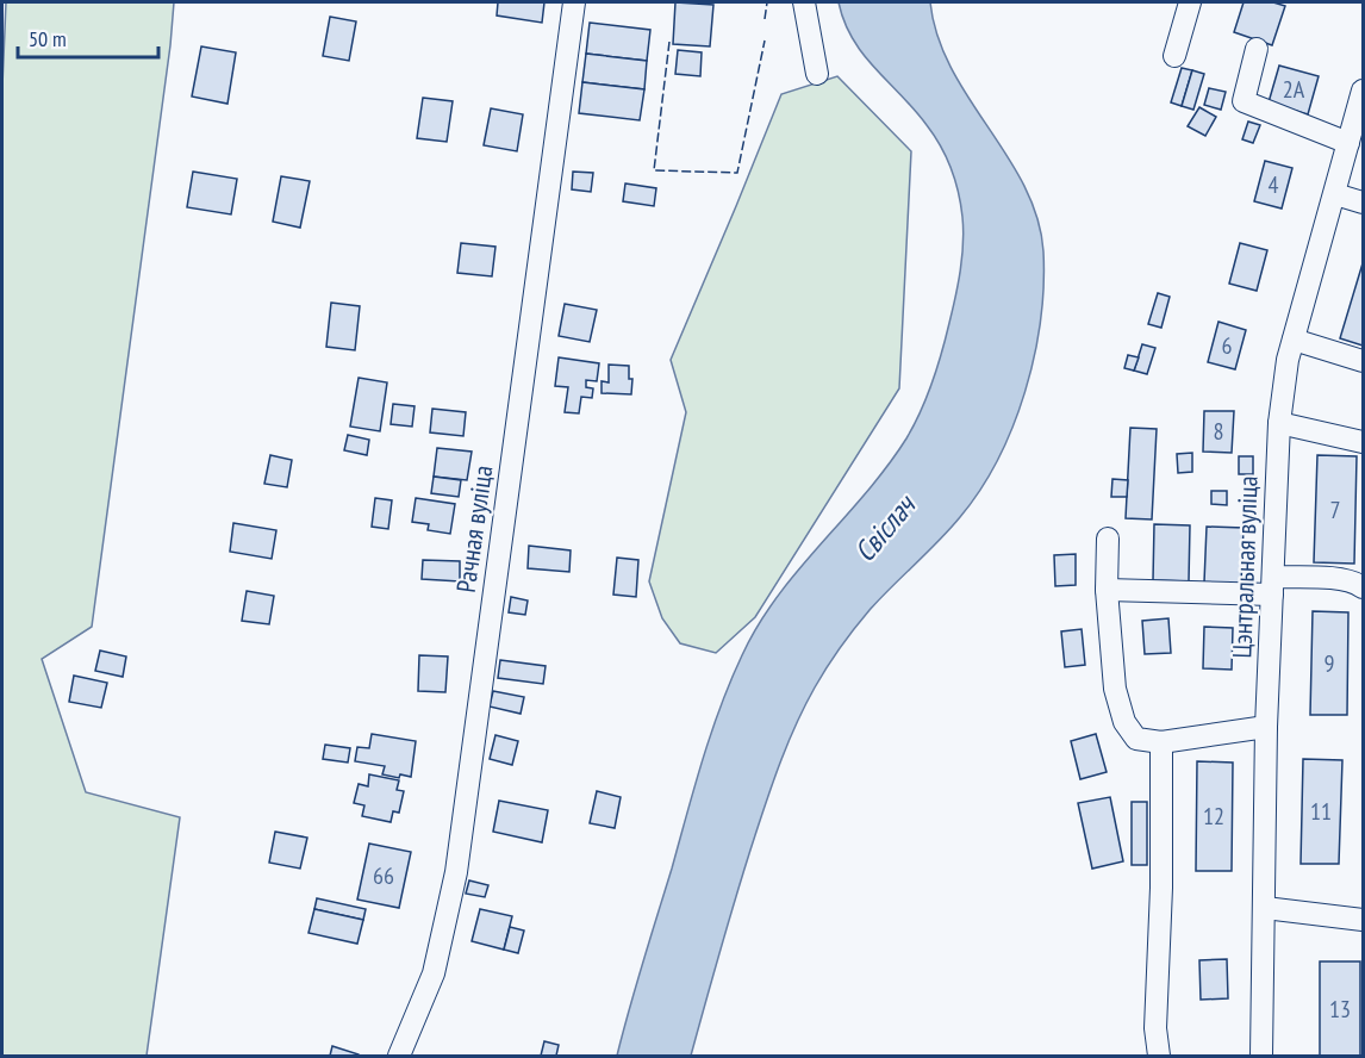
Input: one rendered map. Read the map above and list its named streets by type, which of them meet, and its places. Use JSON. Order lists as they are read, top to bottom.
{
  "streets": {
    "street": ["Рачная вуліца", "Цэнтральная вуліца"]
  },
  "water": ["Свіслач"],
  "house_numbers": [
    "2А",
    "4",
    "6",
    "8",
    "7",
    "9",
    "11",
    "12",
    "66",
    "13"
  ],
  "scale_bar": "50 m"
}
